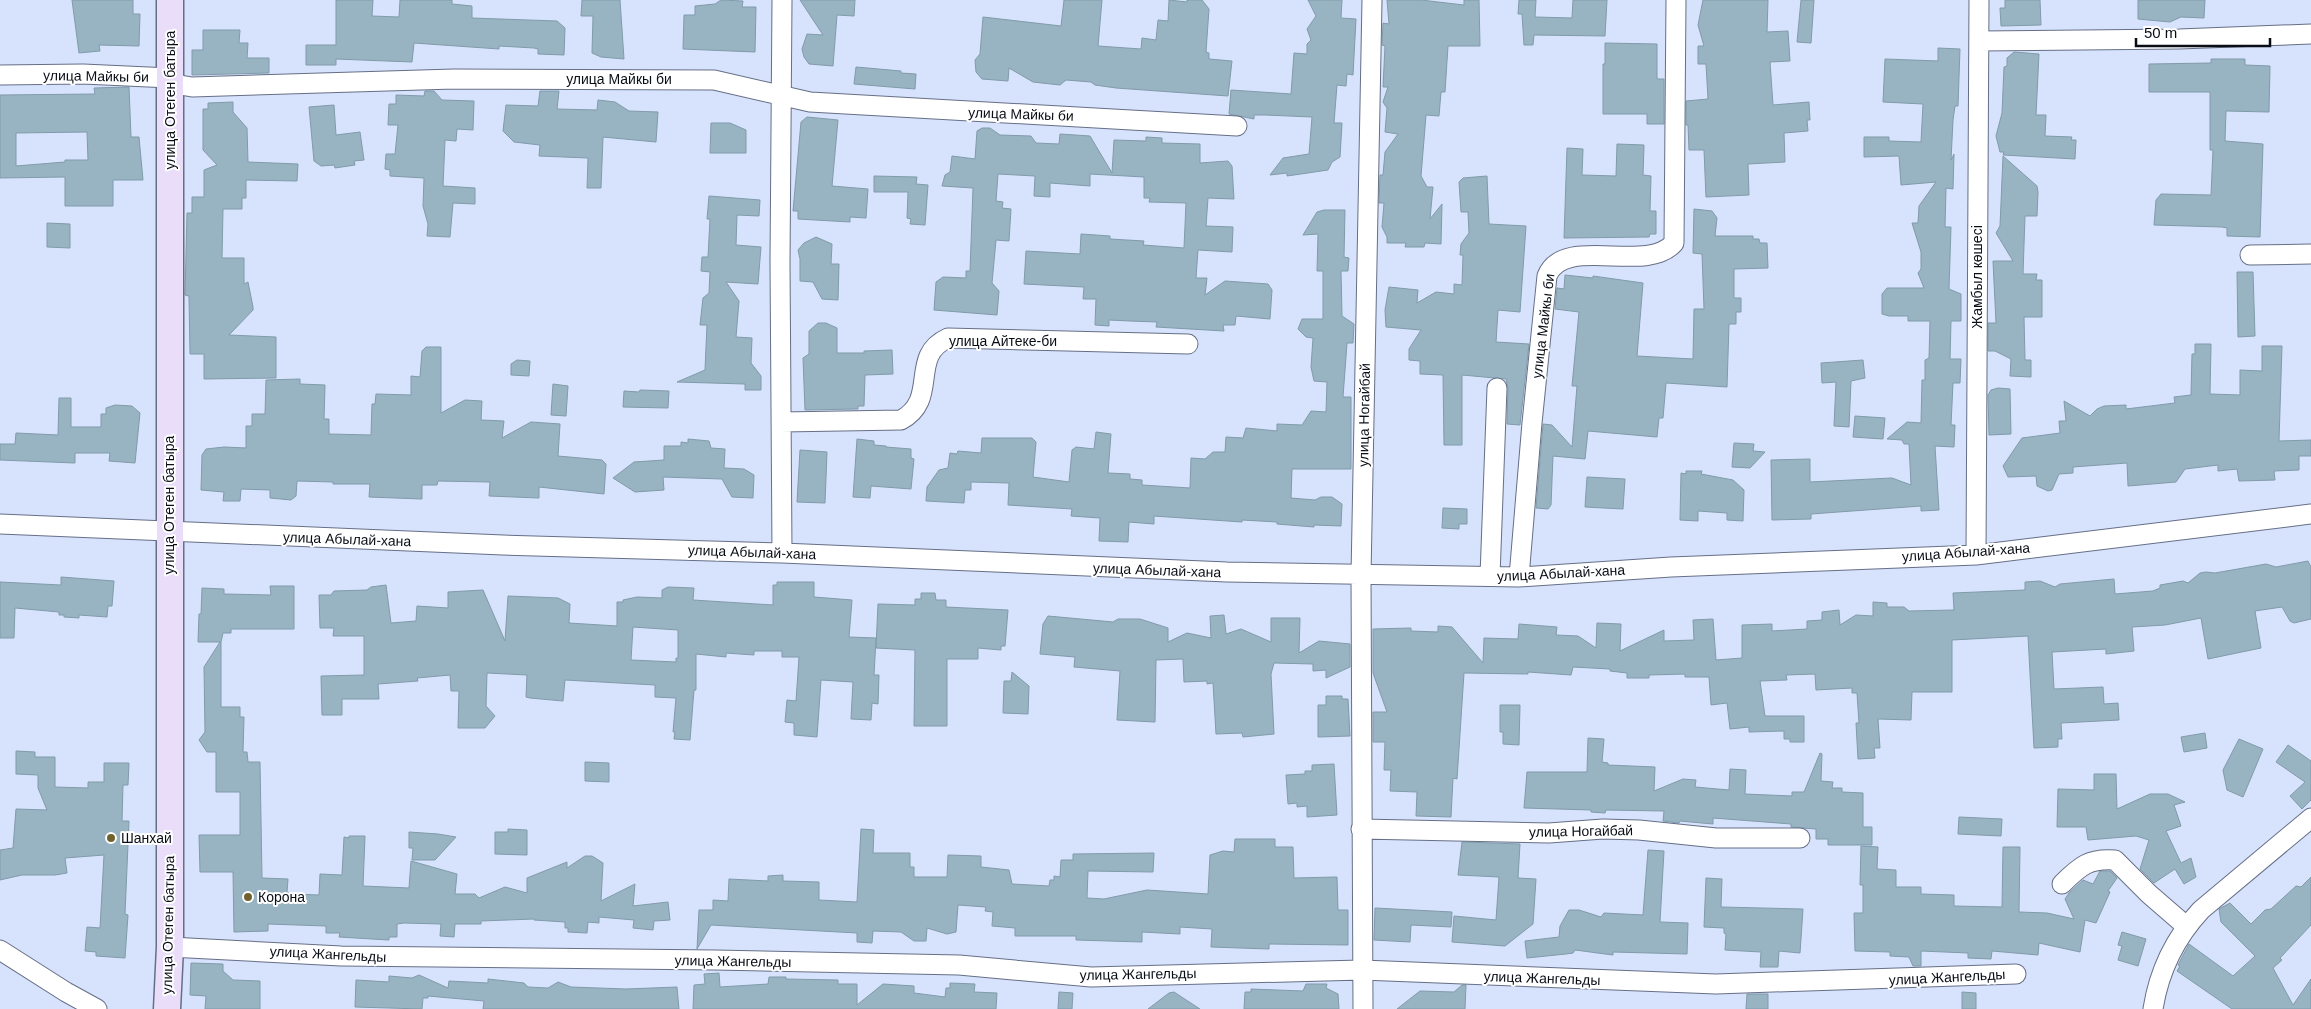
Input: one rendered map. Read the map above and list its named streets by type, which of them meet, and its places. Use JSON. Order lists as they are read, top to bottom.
{
  "streets": {
    "main road": ["улица Отеген батыра"],
    "street": [
      "улица Майкы би",
      "Жамбыл көшесі",
      "улица Айтеке-би",
      "улица Ногайбай",
      "улица Абылай-хана",
      "улица Жангельды"
    ]
  },
  "crossings": [
    ["улица Майкы би", "улица Отеген батыра"],
    ["улица Майкы би", "улица Абылай-хана"],
    ["улица Отеген батыра", "улица Абылай-хана"],
    ["улица Отеген батыра", "улица Жангельды"],
    ["Жамбыл көшесі", "улица Абылай-хана"],
    ["улица Ногайбай", "улица Абылай-хана"],
    ["улица Ногайбай", "улица Жангельды"]
  ],
  "places": ["Шанхай", "Корона"],
  "scale_bar": "50 m"
}
